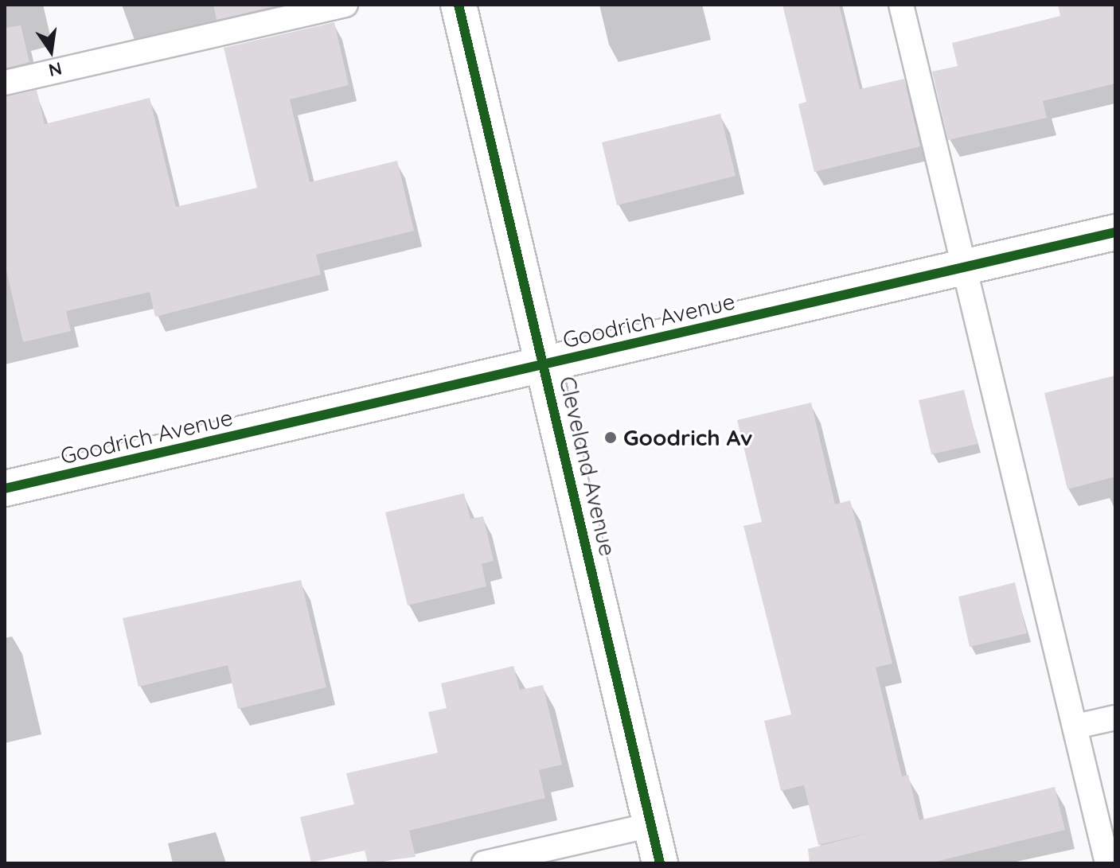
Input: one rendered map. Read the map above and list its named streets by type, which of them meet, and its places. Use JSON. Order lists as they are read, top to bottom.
{
  "streets": {
    "street": ["Goodrich Avenue", "Cleveland Avenue"]
  },
  "crossings": [
    ["Goodrich Avenue", "Cleveland Avenue"]
  ],
  "places": ["Goodrich Av"],
  "north": "bottom"
}
